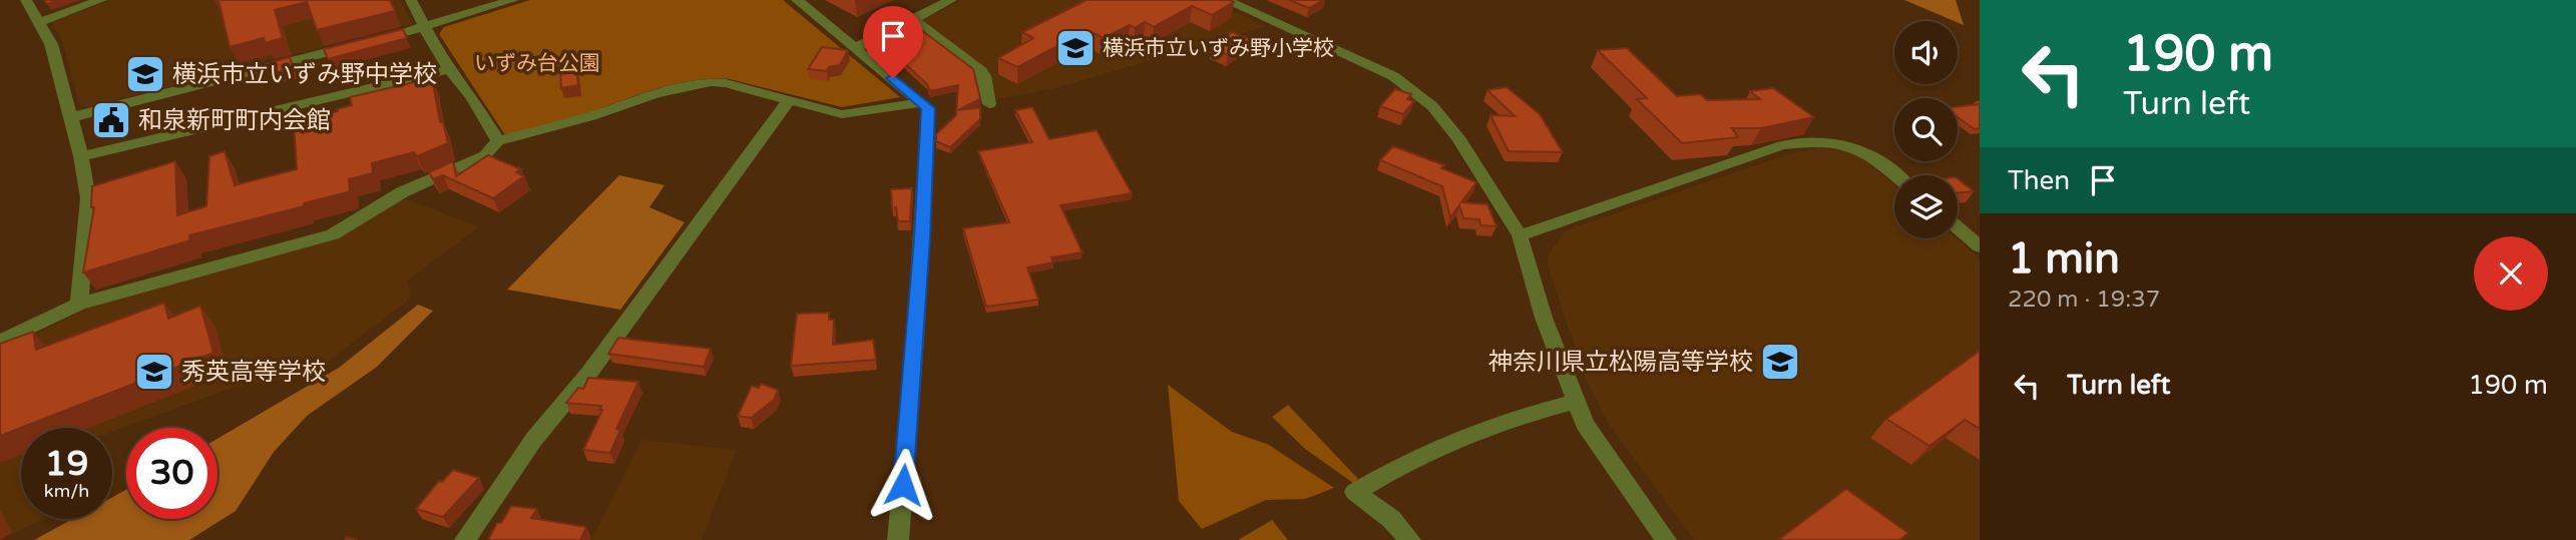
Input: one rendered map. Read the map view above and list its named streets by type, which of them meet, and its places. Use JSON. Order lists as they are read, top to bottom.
{
  "parks": ["いずみ台公園"],
  "places": {
    "school or university": [
      "横浜市立いずみ野小学校",
      "横浜市立いずみ野中学校",
      "神奈川県立松陽高等学校",
      "秀英高等学校"
    ],
    "public building": ["和泉新町町内会館"]
  },
  "page": {
    "turn": ["190 m", "Turn left"],
    "then": "Then",
    "heading": ["1 min", "220 m · 19:37"],
    "list": [
      {
        "name": "Turn left",
        "value": "190 m"
      }
    ],
    "speed": "19 km/h",
    "limit": "30"
  }
}
